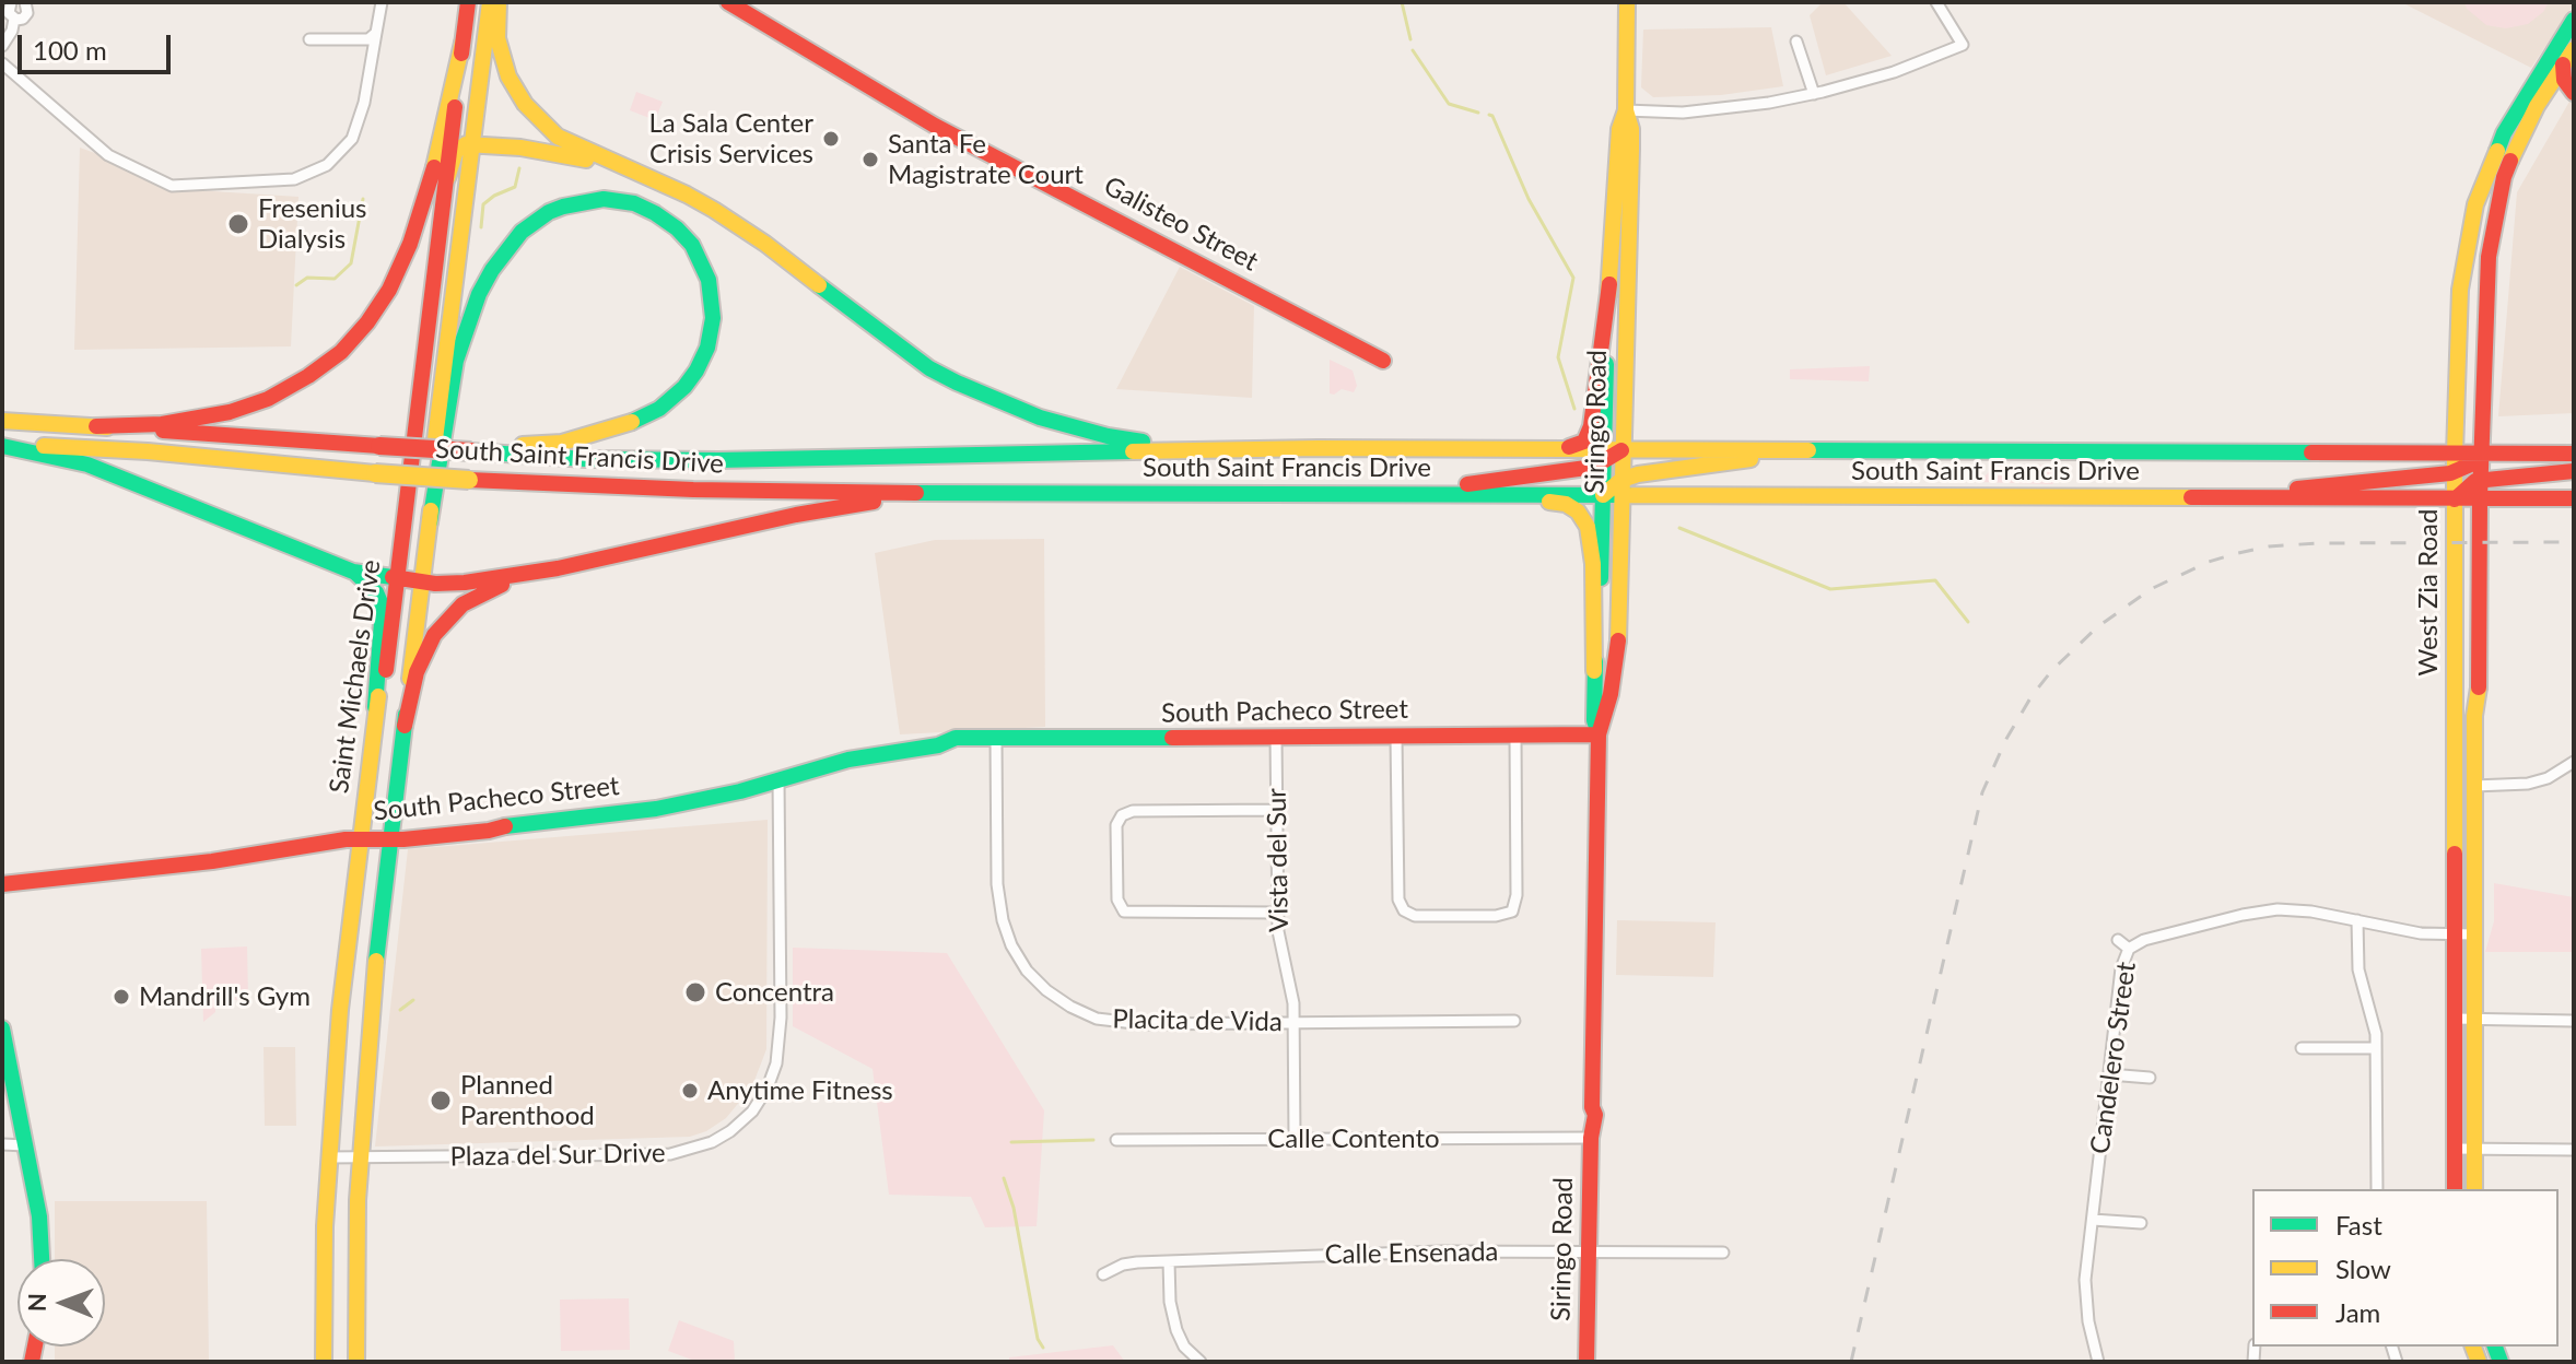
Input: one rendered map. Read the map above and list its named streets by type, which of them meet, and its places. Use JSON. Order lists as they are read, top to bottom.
{
  "streets": {
    "main road": [
      "Galisteo Street",
      "Siringo Road",
      "South Saint Francis Drive",
      "West Zia Road",
      "Saint Michaels Drive",
      "South Pacheco Street"
    ],
    "street": [
      "Vista del Sur",
      "Placita de Vida",
      "Candelero Street",
      "Calle Contento",
      "Plaza del Sur Drive",
      "Calle Ensenada"
    ]
  },
  "crossings": [
    ["Siringo Road", "South Saint Francis Drive"],
    ["Siringo Road", "South Pacheco Street"],
    ["Siringo Road", "Calle Contento"],
    ["Siringo Road", "Calle Ensenada"],
    ["South Saint Francis Drive", "West Zia Road"],
    ["West Zia Road", "Candelero Street"],
    ["Saint Michaels Drive", "South Pacheco Street"],
    ["Saint Michaels Drive", "Plaza del Sur Drive"],
    ["South Pacheco Street", "Vista del Sur"],
    ["South Pacheco Street", "Placita de Vida"],
    ["South Pacheco Street", "Plaza del Sur Drive"],
    ["Vista del Sur", "Placita de Vida"],
    ["Vista del Sur", "Calle Contento"]
  ],
  "places": [
    "La Sala Center Crisis Services",
    "Santa Fe Magistrate Court",
    "Fresenius Dialysis",
    "Concentra",
    "Mandrill's Gym",
    "Anytime Fitness",
    "Planned Parenthood"
  ],
  "legend": ["Fast", "Slow", "Jam"],
  "scale_bar": "100 m",
  "north": "left"
}
